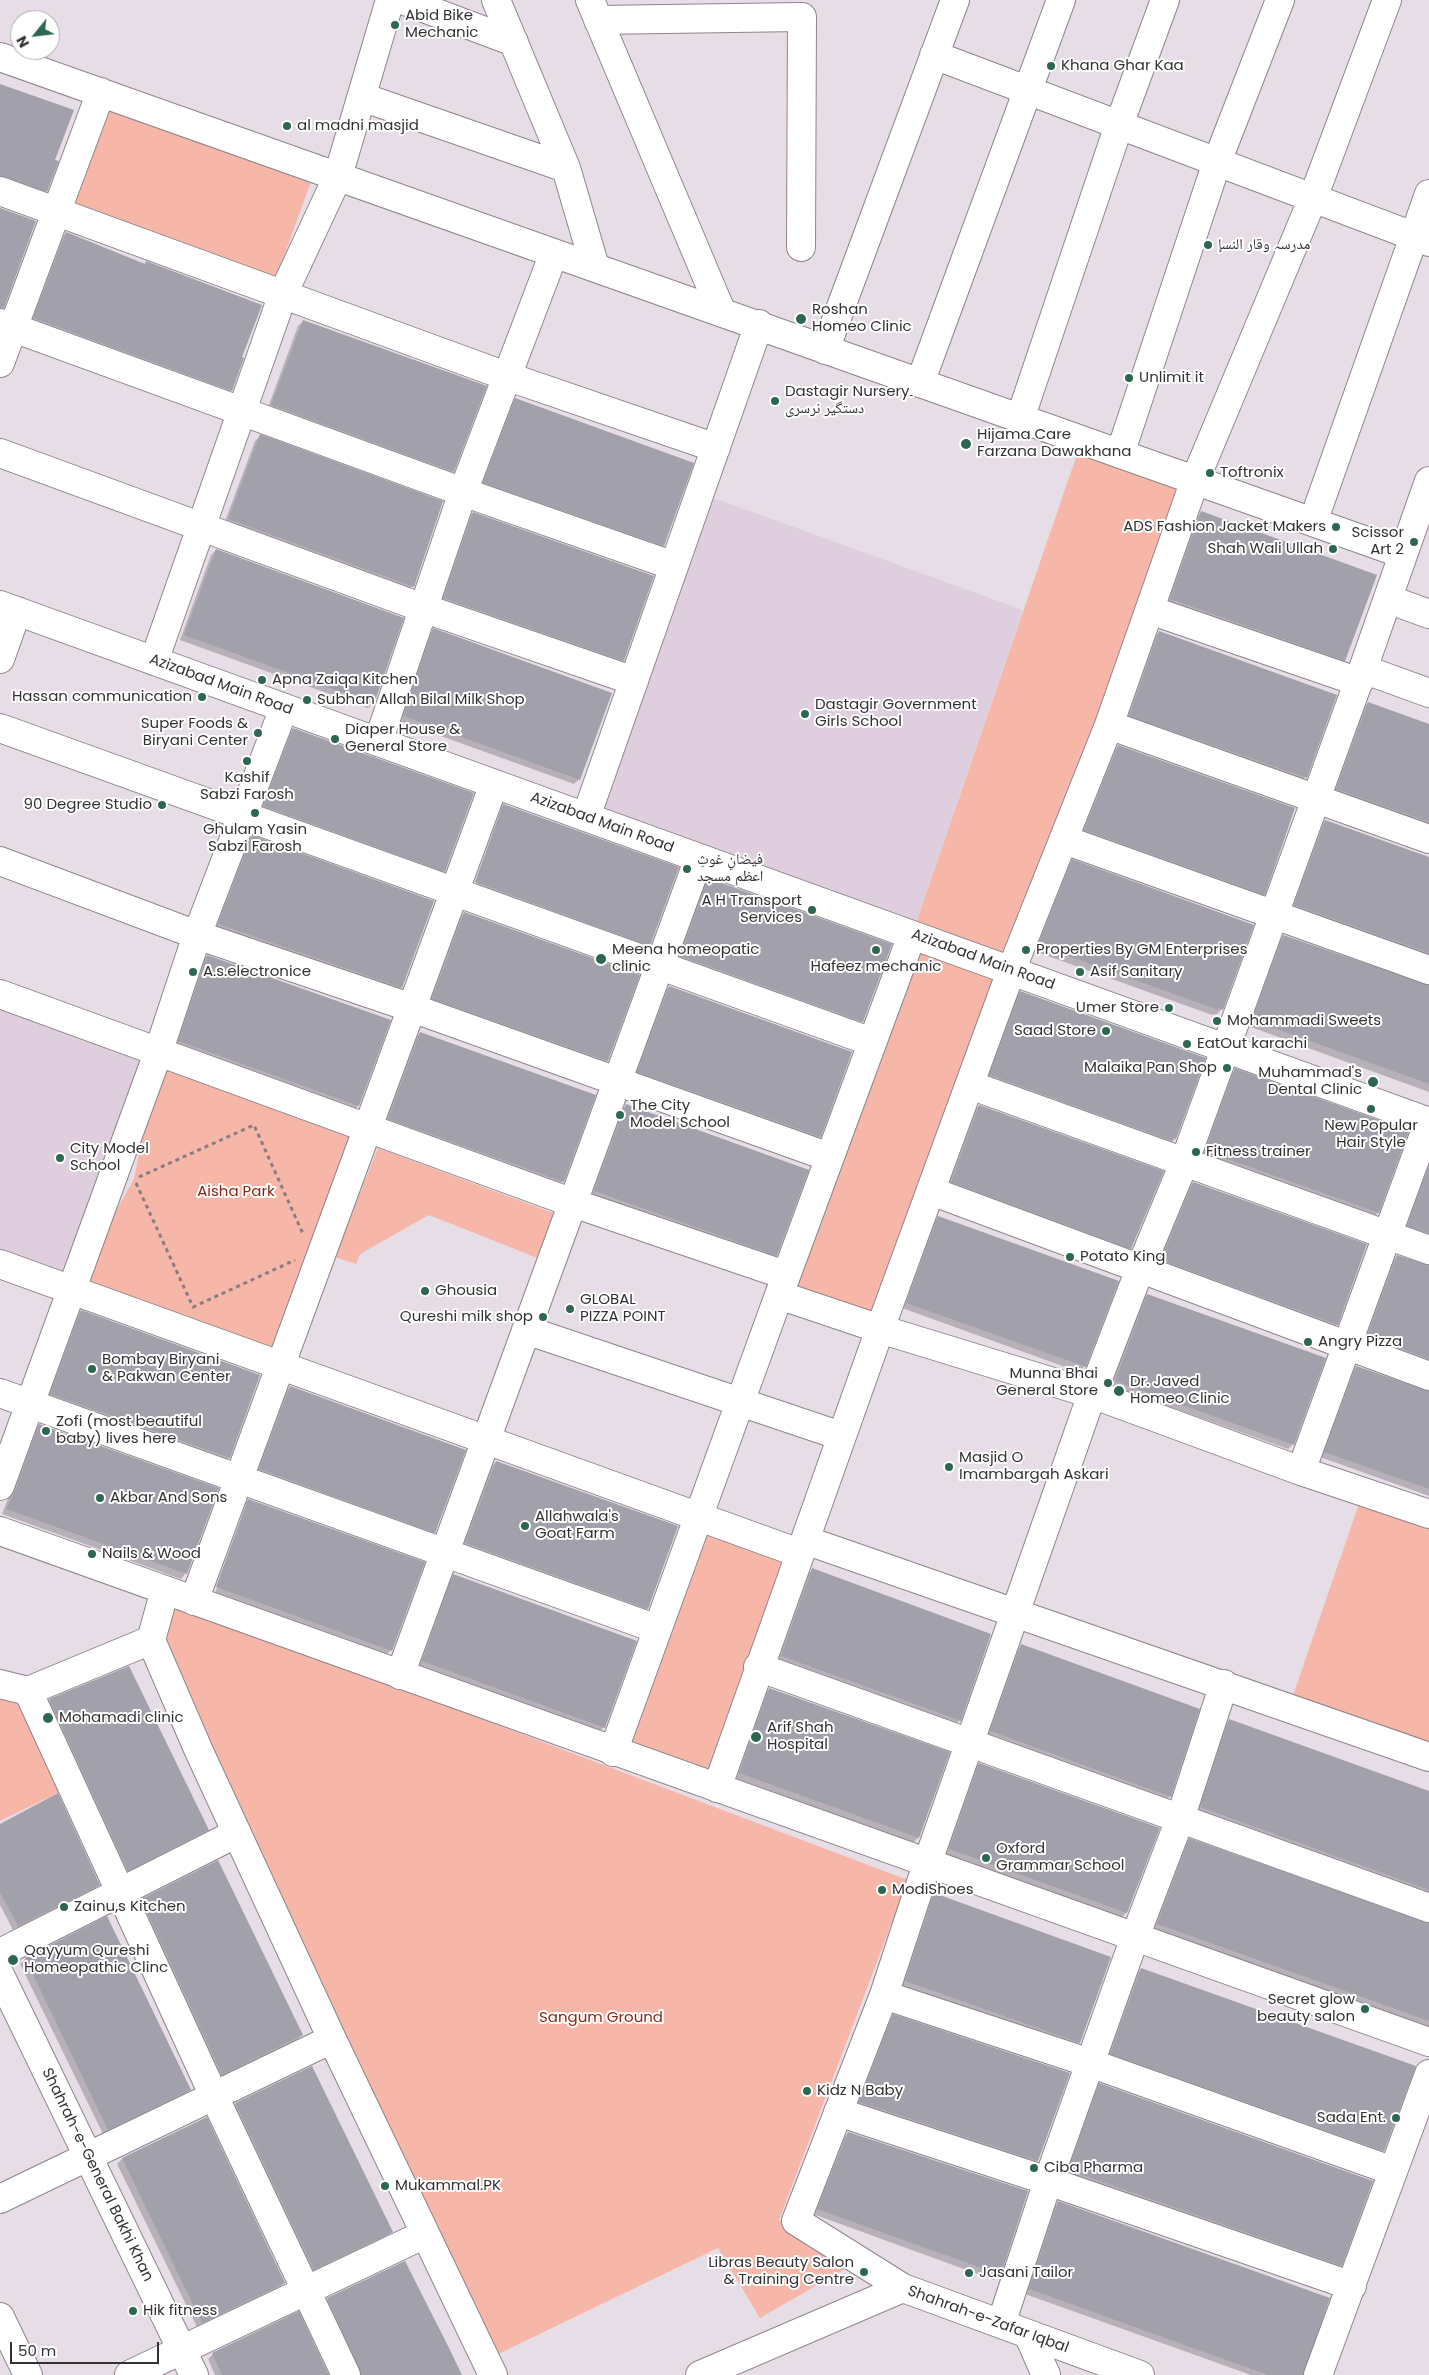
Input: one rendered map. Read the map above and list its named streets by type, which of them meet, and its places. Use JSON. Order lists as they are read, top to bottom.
{
  "streets": {
    "street": ["Azizabad Main Road", "Shahrah-e-General Bakhi Khan", "Shahrah-e-Zafar Iqbal"]
  },
  "parks": ["Aisha Park", "Sangum Ground"],
  "places": [
    "Abid Bike Mechanic",
    "Khana Ghar Kaa",
    "al madni masjid",
    "مدرسہ وقار النسإ",
    "Roshan Homeo Clinic",
    "Unlimit it",
    "Dastagir Nursery۔ دستگیر نرسری",
    "Hijama Care Farzana Dawakhana",
    "Toftronix",
    "ADS Fashion Jacket Makers",
    "Scissor Art 2",
    "Shah Wali Ullah",
    "Apna Zaiqa Kitchen",
    "Hassan communication",
    "Subhan Allah Bilal Milk Shop",
    "Dastagir Government Girls School",
    "Super Foods & Biryani Center",
    "Diaper House & General Store",
    "Kashif Sabzi Farosh",
    "90 Degree Studio",
    "Ghulam Yasin Sabzi Farosh",
    "فیضانِ غوثِ اعظم مسجد",
    "A H Transport Services",
    "Hafeez mechanic",
    "Properties By GM Enterprises",
    "Meena homeopatic clinic",
    "A.s.electronice",
    "Asif Sanitary",
    "Umer Store",
    "Mohammadi Sweets",
    "Saad Store",
    "EatOut karachi",
    "Malaika Pan Shop",
    "Muhammad's Dental Clinic",
    "New Popular Hair Style",
    "The City Model School",
    "Fitness trainer",
    "City Model School",
    "Potato King",
    "Ghousia",
    "GLOBAL PIZZA POINT",
    "Qureshi milk shop",
    "Angry Pizza",
    "Bombay Biryani & Pakwan Center",
    "Munna Bhai General Store",
    "Dr. Javed Homeo Clinic",
    "Zofi (most beautiful baby) lives here",
    "Masjid O Imambargah Askari",
    "Akbar And Sons",
    "Allahwala's Goat Farm",
    "Nails & Wood",
    "Mohamadi clinic",
    "Arif Shah Hospital",
    "Oxford Grammar School",
    "ModiShoes",
    "Zainu,s Kitchen",
    "Qayyum Qureshi Homeopathic Clinc",
    "Secret glow beauty salon",
    "Kidz N Baby",
    "Sada Ent.",
    "Ciba Pharma",
    "Mukammal.PK",
    "Libras Beauty Salon & Training Centre",
    "Jasani Tailor",
    "Hik fitness"
  ],
  "scale_bar": "50 m",
  "north": "bottom left"
}
